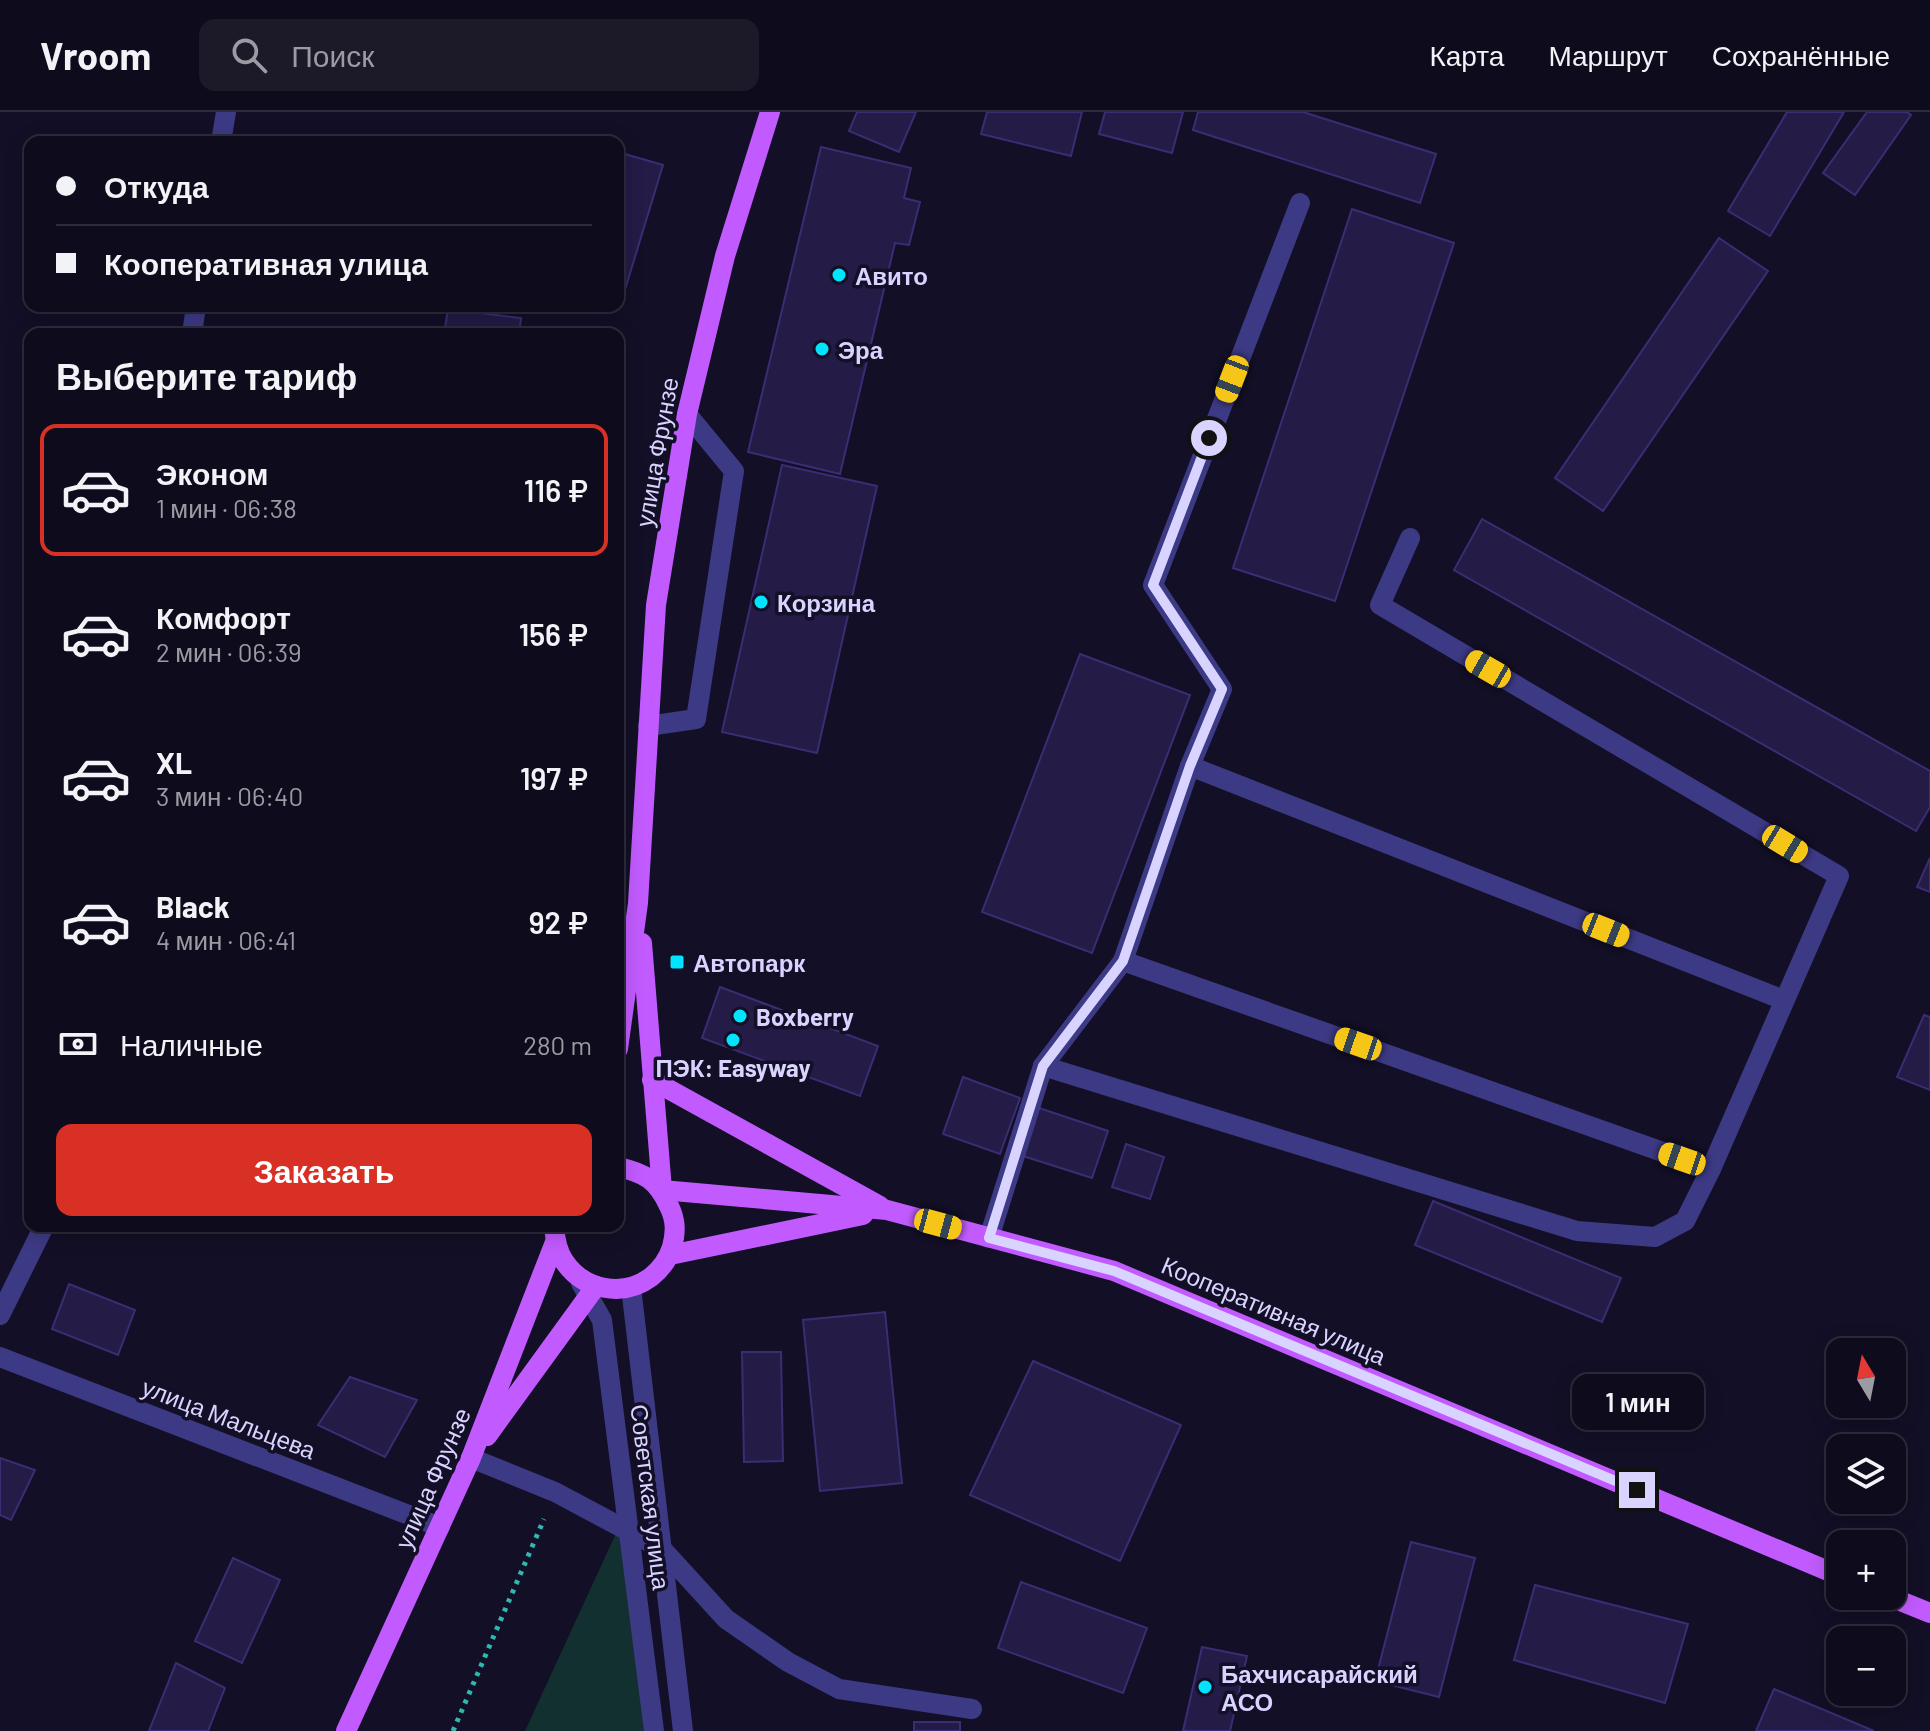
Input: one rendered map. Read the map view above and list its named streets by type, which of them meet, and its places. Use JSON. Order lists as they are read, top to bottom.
{
  "streets": {
    "main road": ["улица Фрунзе", "Кооперативная улица"],
    "street": ["улица Мальцева", "Советская улица"]
  },
  "crossings": [
    ["улица Фрунзе", "улица Мальцева"]
  ],
  "places": {
    "other": [
      "Авито",
      "Эра",
      "Корзина",
      "Boxberry",
      "ПЭК: Easyway",
      "Бахчисарайский АСО"
    ],
    "transit": ["Автопарк"]
  },
  "north": "top",
  "page": {
    "header": "Vroom",
    "search": "Поиск",
    "nav": ["Карта", "Маршрут", "Сохранённые"],
    "banner": ["Откуда", "Кооперативная улица"],
    "heading": "Выберите тариф",
    "list": [
      {
        "name": "Эконом",
        "note": "1 мин · 06:38",
        "value": "116 ₽"
      },
      {
        "name": "Комфорт",
        "note": "2 мин · 06:39",
        "value": "156 ₽"
      },
      {
        "name": "XL",
        "note": "3 мин · 06:40",
        "value": "197 ₽"
      },
      {
        "name": "Black",
        "note": "4 мин · 06:41",
        "value": "92 ₽"
      }
    ],
    "pay": ["Наличные", "280 m"],
    "buttons": "Заказать",
    "map_buttons": ["+", "−"],
    "bubble": "1 мин"
  }
}
